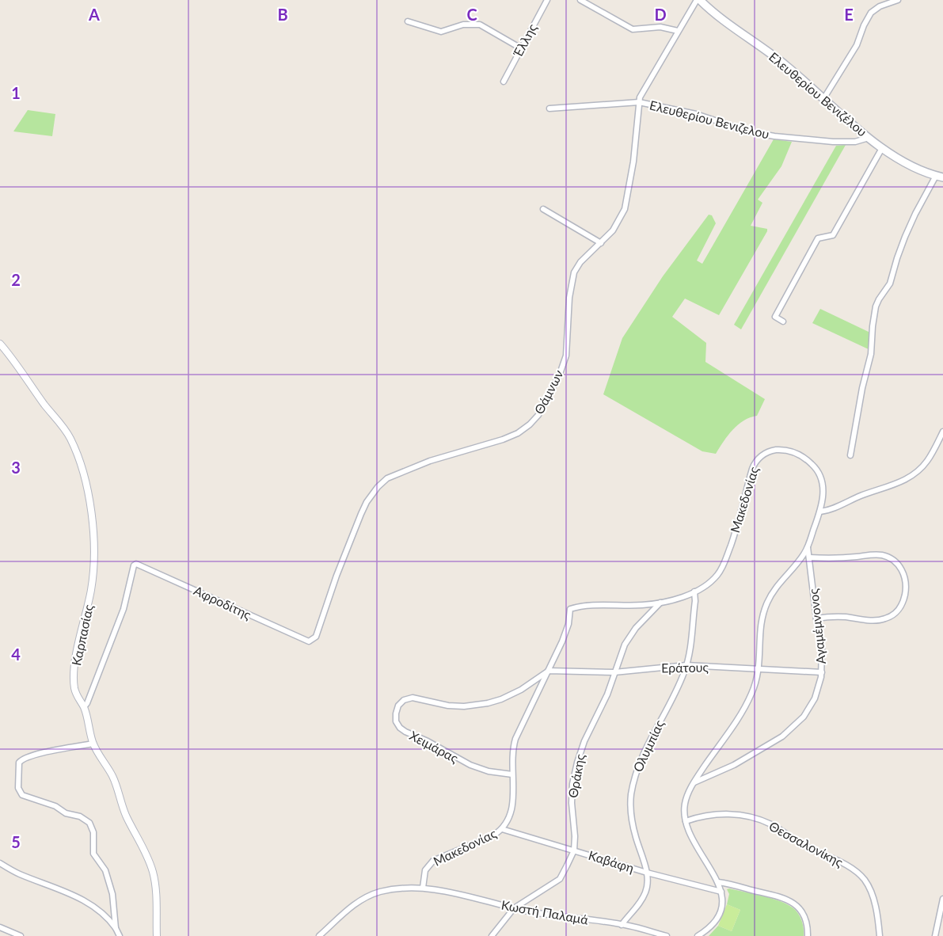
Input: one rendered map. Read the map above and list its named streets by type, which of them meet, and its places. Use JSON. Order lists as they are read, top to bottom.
{
  "streets": {
    "main road": ["Ελευθερίου Βενιζέλου"],
    "street": [
      "Έλλης",
      "Ελευθερίου Βενιζελου",
      "Θάμνων",
      "Μακεδονίας",
      "Αφροδίτης",
      "Αγαμέμνονος",
      "Καρπασίας",
      "Εράτους",
      "Ολυμπίας",
      "Χειμάρας",
      "Θράκης",
      "Θεσσαλονίκης",
      "Καβάφη",
      "Κωστή Παλαμά"
    ]
  },
  "crossings": [
    ["Ελευθερίου Βενιζέλου", "Ελευθερίου Βενιζελου"],
    ["Ελευθερίου Βενιζέλου", "Θάμνων"],
    ["Ελευθερίου Βενιζελου", "Θάμνων"],
    ["Θάμνων", "Αφροδίτης"],
    ["Μακεδονίας", "Αγαμέμνονος"],
    ["Μακεδονίας", "Εράτους"],
    ["Μακεδονίας", "Ολυμπίας"],
    ["Μακεδονίας", "Χειμάρας"],
    ["Μακεδονίας", "Θράκης"],
    ["Μακεδονίας", "Θεσσαλονίκης"],
    ["Μακεδονίας", "Καβάφη"],
    ["Μακεδονίας", "Κωστή Παλαμά"],
    ["Αφροδίτης", "Καρπασίας"],
    ["Αγαμέμνονος", "Εράτους"],
    ["Εράτους", "Ολυμπίας"],
    ["Εράτους", "Χειμάρας"],
    ["Εράτους", "Θράκης"],
    ["Ολυμπίας", "Καβάφη"],
    ["Ολυμπίας", "Κωστή Παλαμά"],
    ["Θράκης", "Καβάφη"],
    ["Θράκης", "Κωστή Παλαμά"]
  ],
  "grid": {
    "columns": [
      "A",
      "B",
      "C",
      "D",
      "E"
    ],
    "rows": [
      "1",
      "2",
      "3",
      "4",
      "5"
    ]
  }
}
